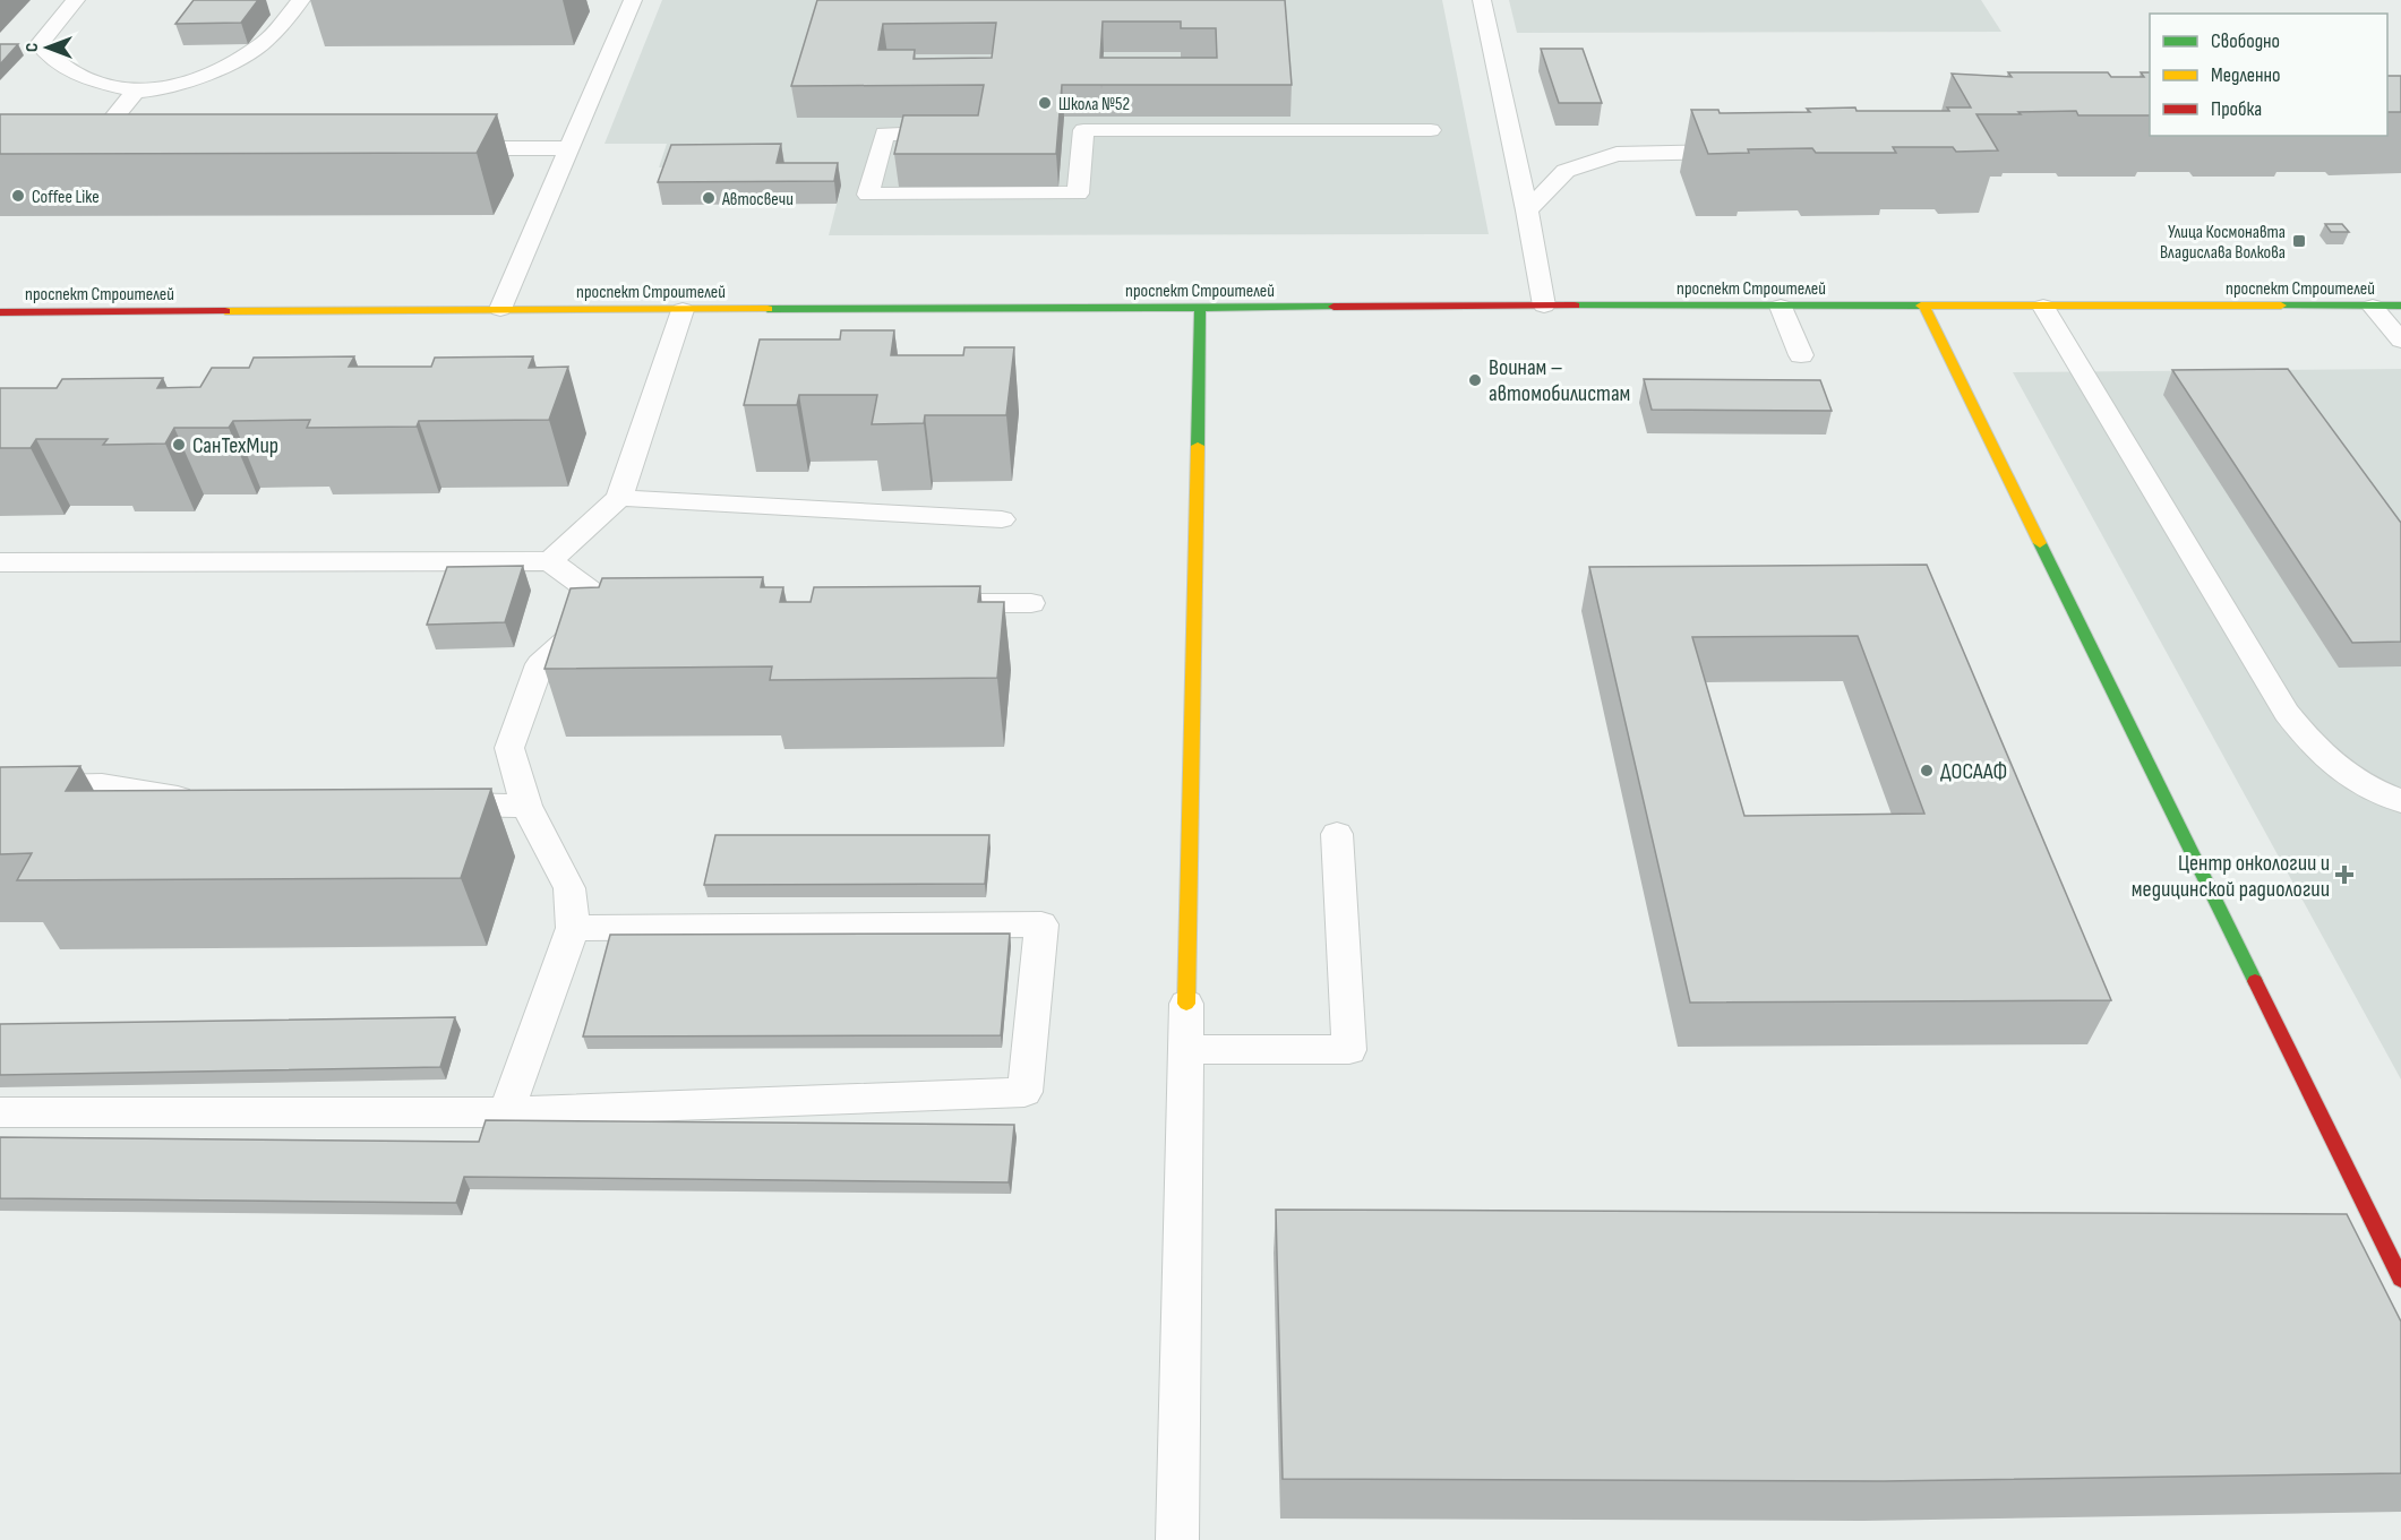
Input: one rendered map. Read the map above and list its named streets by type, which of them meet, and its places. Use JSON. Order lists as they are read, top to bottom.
{
  "streets": {
    "main road": ["проспект Строителей"]
  },
  "places": {
    "other": [
      "Школа №52",
      "Coffee Like",
      "Автосвечи",
      "Воинам – автомобилистам",
      "СанТехМир",
      "ДОСААФ"
    ],
    "transit": ["Улица Космонавта Владислава Волкова"],
    "health": ["Центр онкологии и медицинской радиологии"]
  },
  "legend": ["Свободно", "Медленно", "Пробка"],
  "north": "left"
}
